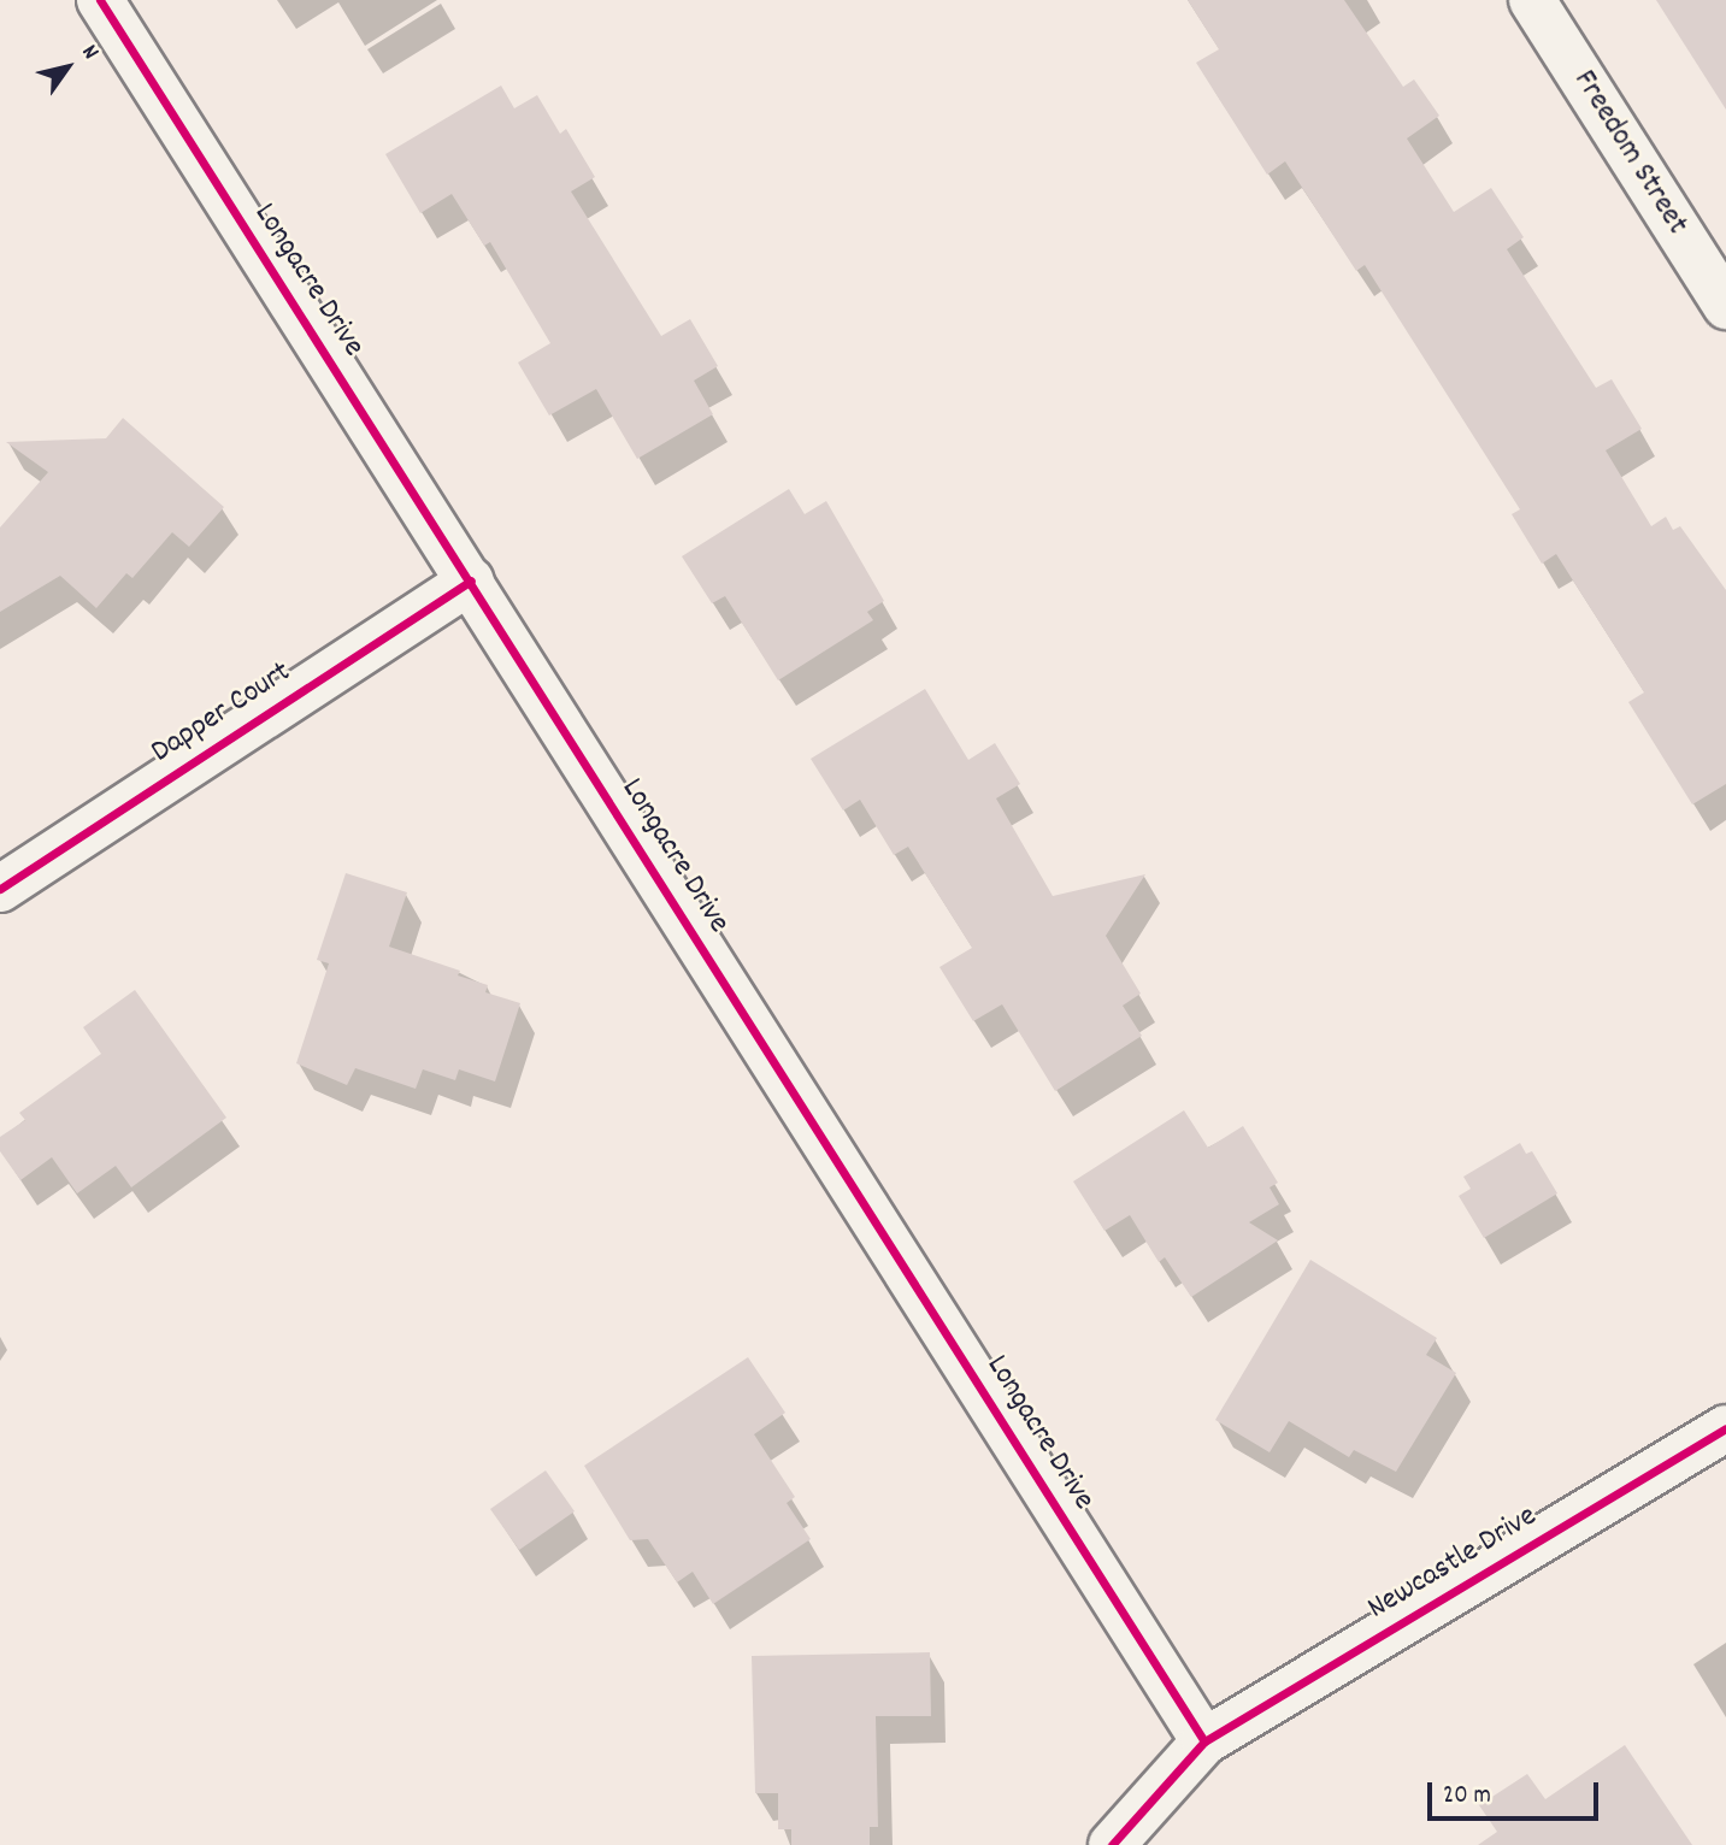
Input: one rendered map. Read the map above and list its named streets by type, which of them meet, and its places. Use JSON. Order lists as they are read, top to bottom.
{
  "streets": {
    "street": [
      "Freedom Street",
      "Longacre Drive",
      "Dapper Court",
      "Newcastle Drive"
    ]
  },
  "crossings": [
    ["Longacre Drive", "Dapper Court"],
    ["Longacre Drive", "Newcastle Drive"]
  ],
  "scale_bar": "20 m",
  "north": "top right"
}
